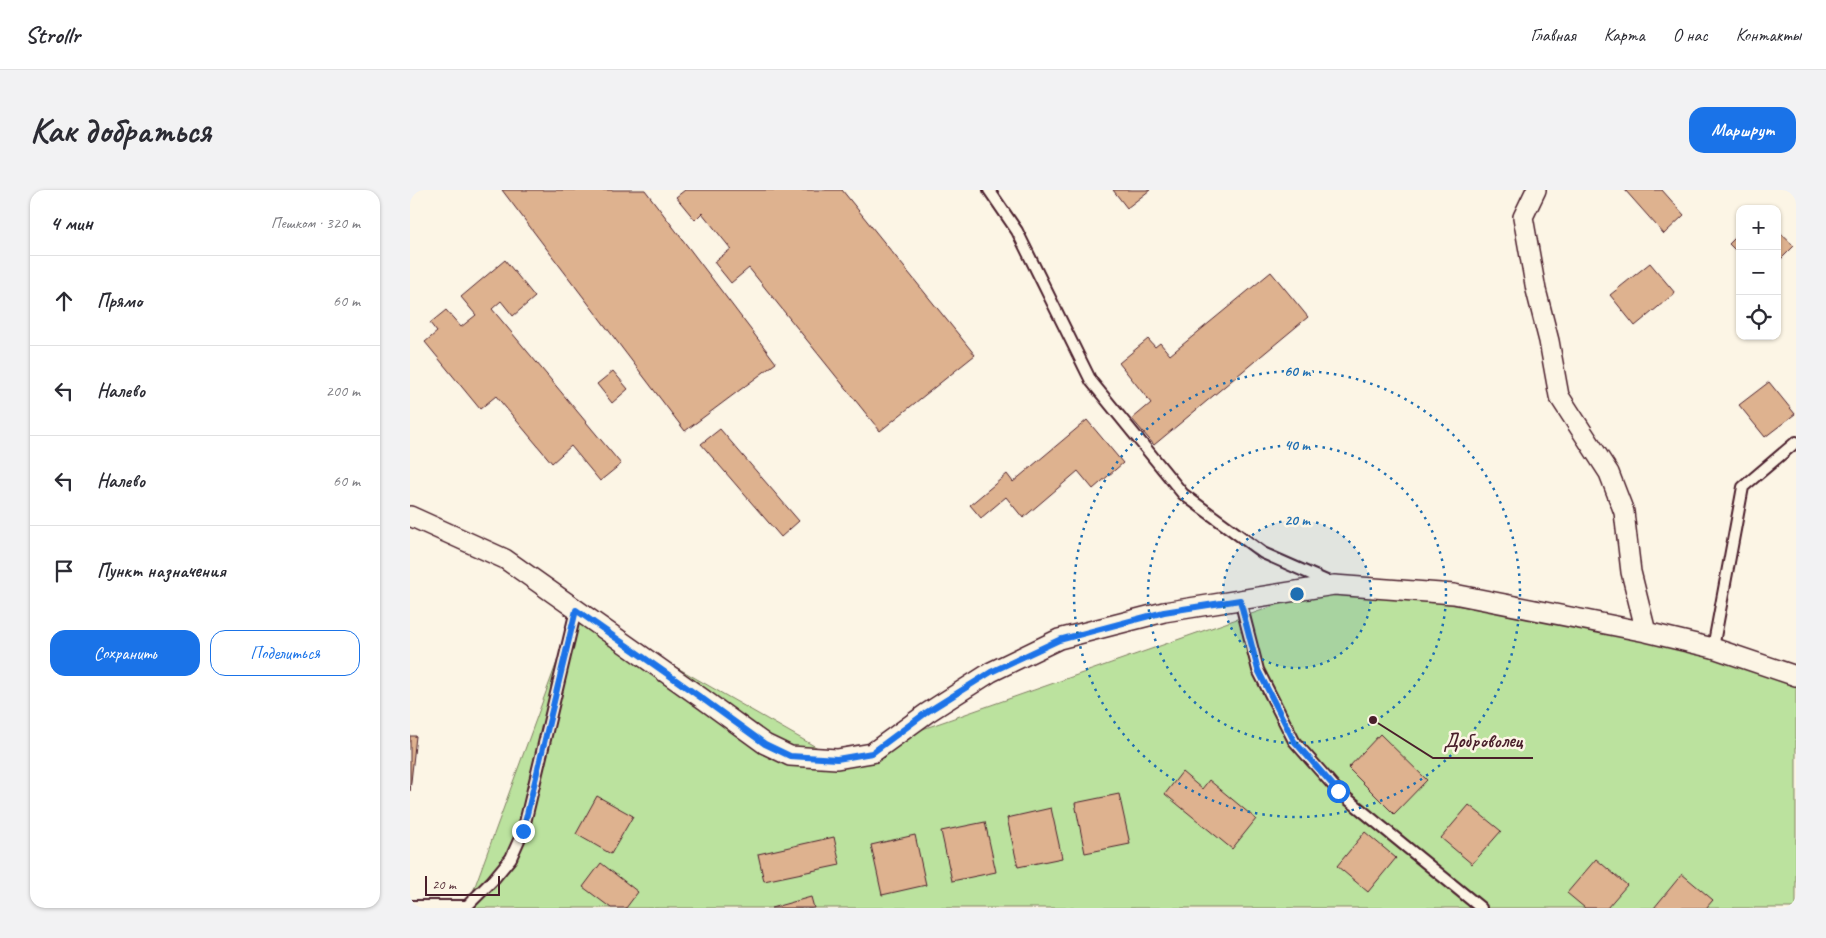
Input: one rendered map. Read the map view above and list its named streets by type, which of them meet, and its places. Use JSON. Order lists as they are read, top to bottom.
{
  "places": ["Доброволец"],
  "scale_bar": "20 m",
  "page": {
    "header": "Strollr",
    "nav": [
      "Главная",
      "Карта",
      "О нас",
      "Контакты"
    ],
    "buttons": [
      "Маршрут",
      ["Сохранить", "Поделиться"]
    ],
    "title": "Как добраться",
    "heading": ["4 мин", "Пешком · 320 m"],
    "map_buttons": ["+", "−"],
    "list": [
      ["Прямо", "60 m"],
      ["Налево", "200 m"],
      ["Налево", "60 m"],
      "Пункт назначения"
    ],
    "scale": "20 m"
  },
  "rings": ["60 m", "40 m", "20 m"]
}
